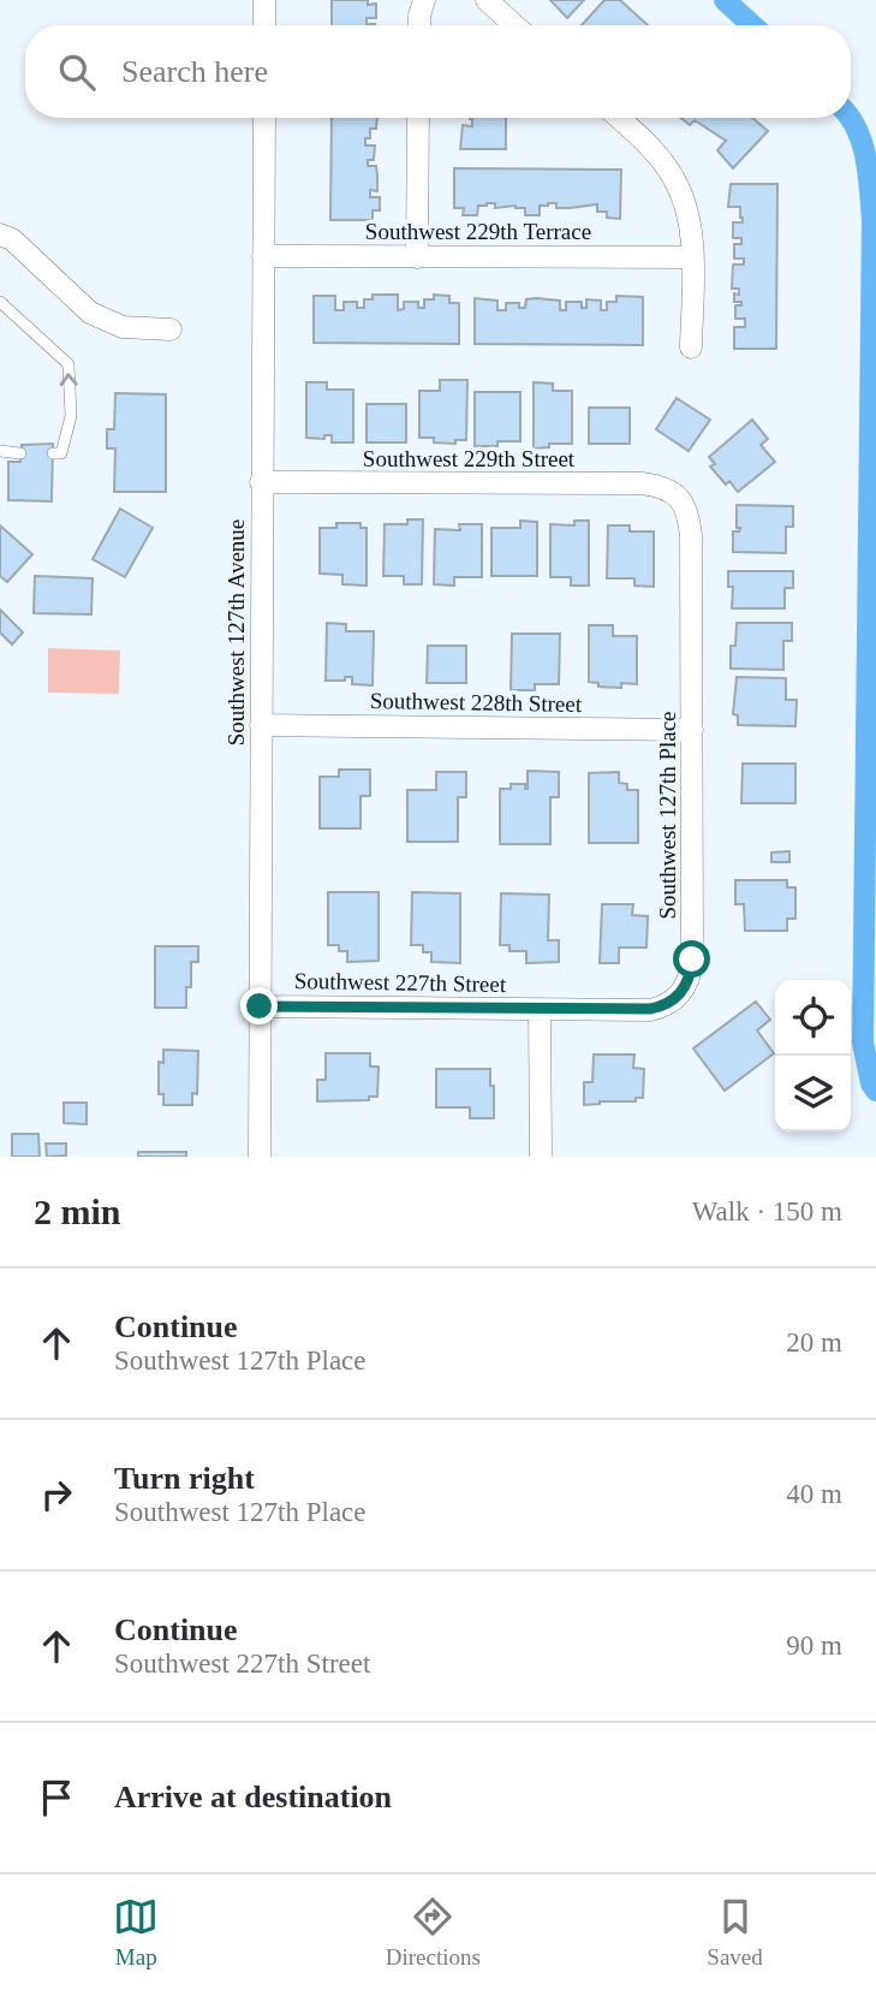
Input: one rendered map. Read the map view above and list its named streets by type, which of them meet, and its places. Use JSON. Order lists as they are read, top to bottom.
{
  "streets": {
    "street": [
      "Southwest 229th Terrace",
      "Southwest 229th Street",
      "Southwest 127th Avenue",
      "Southwest 228th Street",
      "Southwest 127th Place",
      "Southwest 227th Street"
    ]
  },
  "crossings": [
    ["Southwest 229th Terrace", "Southwest 127th Avenue"],
    ["Southwest 229th Street", "Southwest 127th Avenue"],
    ["Southwest 229th Street", "Southwest 127th Place"],
    ["Southwest 127th Avenue", "Southwest 228th Street"],
    ["Southwest 127th Avenue", "Southwest 227th Street"],
    ["Southwest 228th Street", "Southwest 127th Place"],
    ["Southwest 127th Place", "Southwest 227th Street"]
  ],
  "page": {
    "search": "Search here",
    "heading": ["2 min", "Walk · 150 m"],
    "list": [
      ["Continue", "Southwest 127th Place", "20 m"],
      ["Turn right", "Southwest 127th Place", "40 m"],
      ["Continue", "Southwest 227th Street", "90 m"],
      "Arrive at destination"
    ],
    "nav": ["Map", "Directions", "Saved"]
  }
}
